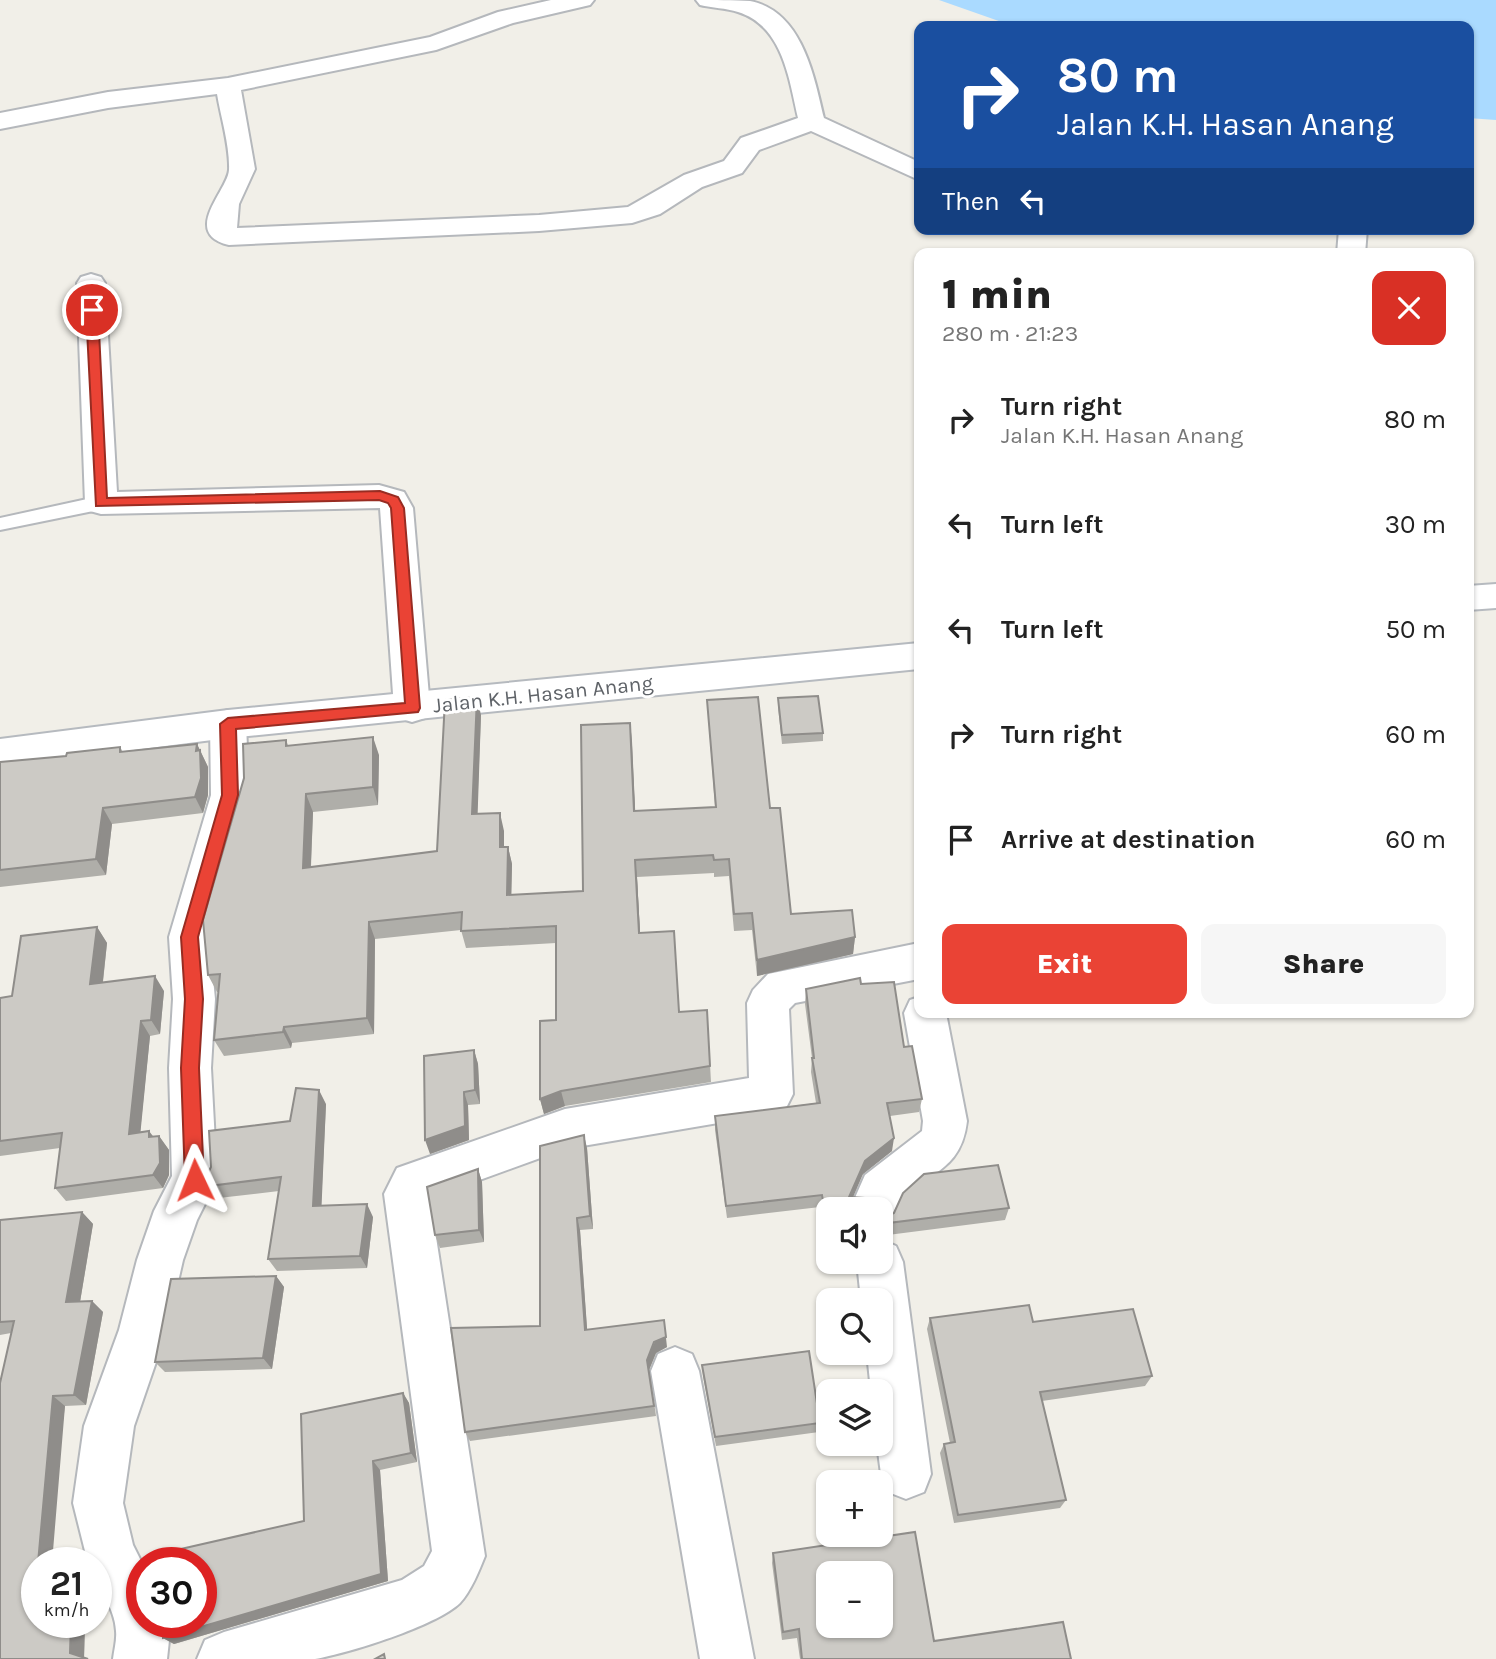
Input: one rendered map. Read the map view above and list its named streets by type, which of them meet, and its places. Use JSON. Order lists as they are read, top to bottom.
{
  "streets": {
    "street": ["Jalan K.H. Hasan Anang"]
  },
  "page": {
    "turn": ["80 m", "Jalan K.H. Hasan Anang"],
    "then": "Then",
    "heading": ["1 min", "280 m · 21:23"],
    "list": [
      {
        "name": "Turn right",
        "note": "Jalan K.H. Hasan Anang",
        "value": "80 m"
      },
      {
        "name": "Turn left",
        "value": "30 m"
      },
      {
        "name": "Turn left",
        "value": "50 m"
      },
      {
        "name": "Turn right",
        "value": "60 m"
      },
      {
        "name": "Arrive at destination",
        "value": "60 m"
      }
    ],
    "buttons": ["Exit", "Share"],
    "map_buttons": ["+", "−"],
    "speed": "21 km/h",
    "limit": "30"
  }
}
